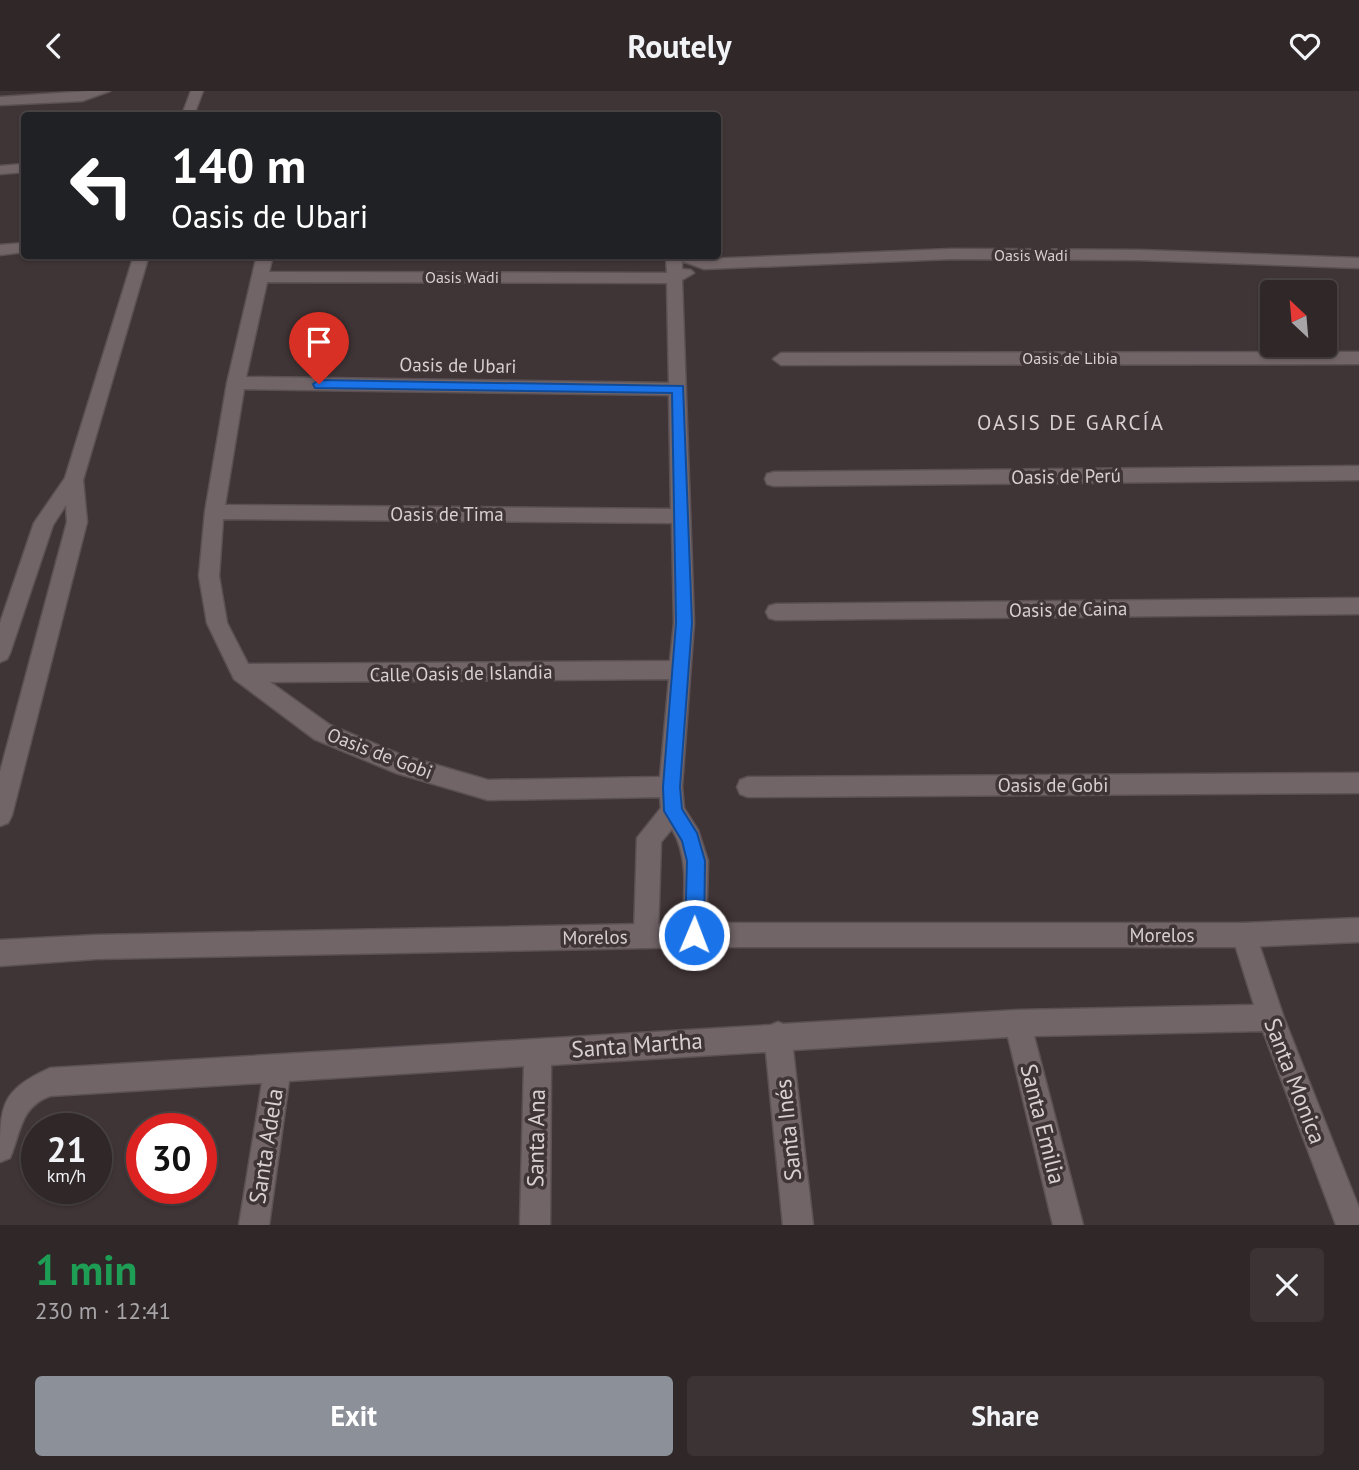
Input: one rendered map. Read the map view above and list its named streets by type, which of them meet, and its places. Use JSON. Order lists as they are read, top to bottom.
{
  "streets": {
    "street": [
      "Oasis Wadi",
      "Oasis de Libia",
      "Oasis de Ubari",
      "Oasis de Perú",
      "Oasis de Tima",
      "Oasis de Caina",
      "Calle Oasis de Islandia",
      "Oasis de Gobi",
      "Morelos",
      "Santa Martha",
      "Santa Monica",
      "Santa Emilia",
      "Santa Inés",
      "Santa Ana",
      "Santa Adela"
    ]
  },
  "crossings": [
    ["Oasis Wadi", "Oasis de Gobi"],
    ["Oasis de Ubari", "Oasis de Gobi"],
    ["Oasis de Tima", "Oasis de Gobi"],
    ["Calle Oasis de Islandia", "Oasis de Gobi"],
    ["Morelos", "Santa Monica"],
    ["Santa Martha", "Santa Monica"],
    ["Santa Martha", "Santa Emilia"],
    ["Santa Martha", "Santa Inés"],
    ["Santa Martha", "Santa Ana"],
    ["Santa Martha", "Santa Adela"]
  ],
  "districts": ["OASIS DE GARCÍA"],
  "north": "top left",
  "page": {
    "header": "Routely",
    "turn": ["140 m", "Oasis de Ubari"],
    "speed": "21 km/h",
    "limit": "30",
    "heading": ["1 min", "230 m · 12:41"],
    "buttons": ["Exit", "Share"]
  }
}
